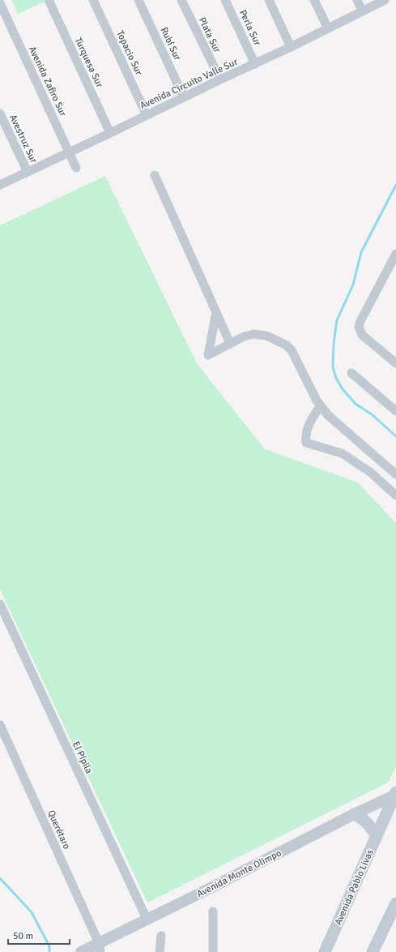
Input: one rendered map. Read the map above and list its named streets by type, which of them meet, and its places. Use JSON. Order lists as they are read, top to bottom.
{
  "streets": {
    "main road": ["Avenida Pablo Livas"],
    "street": [
      "Perla Sur",
      "Plata Sur",
      "Rubí Sur",
      "Topacio Sur",
      "Turquesa Sur",
      "Avenida Zafiro Sur",
      "Avenida Circuito Valle Sur",
      "Avestruz Sur",
      "El Pípila",
      "Querétaro",
      "Avenida Monte Olimpo"
    ]
  },
  "crossings": [
    ["Perla Sur", "Avenida Circuito Valle Sur"],
    ["Plata Sur", "Avenida Circuito Valle Sur"],
    ["Rubí Sur", "Avenida Circuito Valle Sur"],
    ["Topacio Sur", "Avenida Circuito Valle Sur"],
    ["Turquesa Sur", "Avenida Circuito Valle Sur"],
    ["Avenida Zafiro Sur", "Avenida Circuito Valle Sur"],
    ["Avenida Circuito Valle Sur", "Avestruz Sur"],
    ["El Pípila", "Avenida Monte Olimpo"],
    ["Querétaro", "Avenida Monte Olimpo"],
    ["Avenida Monte Olimpo", "Avenida Pablo Livas"]
  ],
  "scale_bar": "50 m"
}
